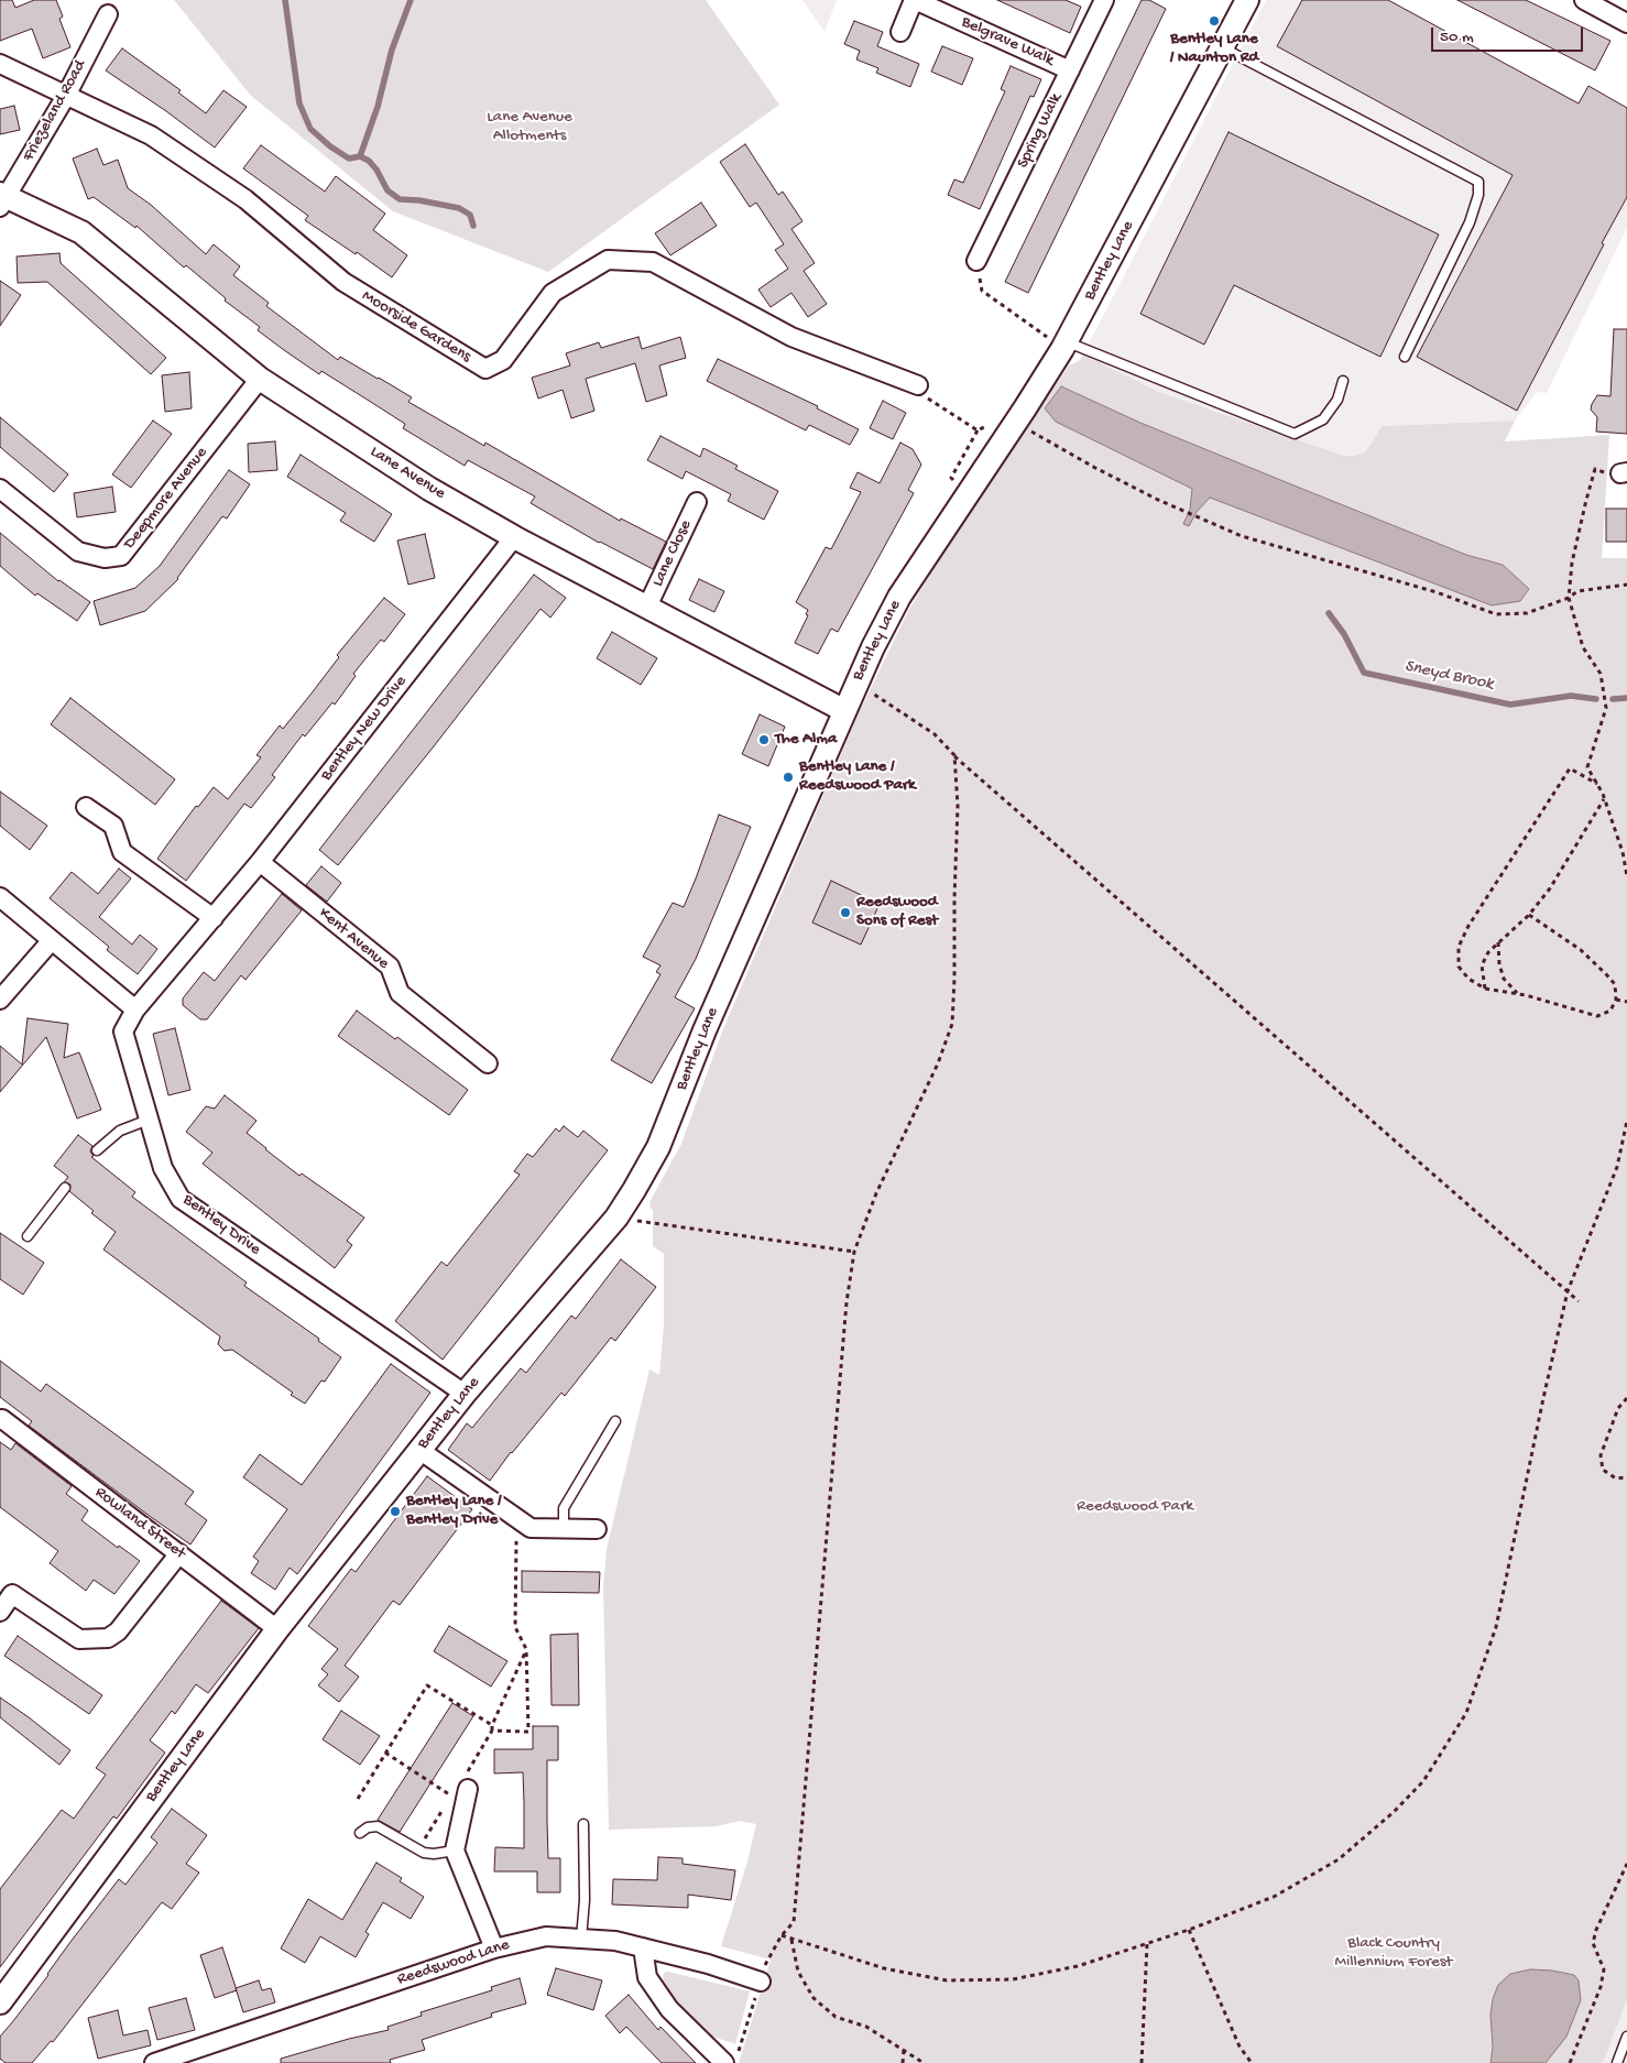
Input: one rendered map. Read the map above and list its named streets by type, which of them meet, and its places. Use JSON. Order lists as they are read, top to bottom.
{
  "streets": {
    "street": [
      "Belgrave Walk",
      "Friezeland Road",
      "Spring Walk",
      "Bentley Lane",
      "Moorside Gardens",
      "Lane Avenue",
      "Deepmore Avenue",
      "Lane Close",
      "Bentley New Drive",
      "Kent Avenue",
      "Bentley Drive",
      "Rowland Street",
      "Reedswood Lane"
    ]
  },
  "crossings": [
    ["Belgrave Walk", "Spring Walk"],
    ["Friezeland Road", "Moorside Gardens"],
    ["Friezeland Road", "Lane Avenue"],
    ["Bentley Lane", "Lane Avenue"],
    ["Bentley Lane", "Bentley Drive"],
    ["Bentley Lane", "Rowland Street"],
    ["Lane Avenue", "Deepmore Avenue"],
    ["Lane Avenue", "Lane Close"],
    ["Lane Avenue", "Bentley New Drive"],
    ["Bentley New Drive", "Kent Avenue"],
    ["Bentley New Drive", "Bentley Drive"]
  ],
  "water": ["Sneyd Brook"],
  "parks": ["Lane Avenue Allotments", "Reedswood Park", "Black Country Millennium Forest"],
  "places": [
    "Bentley Lane / Naunton Rd",
    "The Alma",
    "Bentley Lane / Reedswood Park",
    "Reedswood Sons of Rest",
    "Bentley Lane / Bentley Drive"
  ],
  "scale_bar": "50 m"
}
